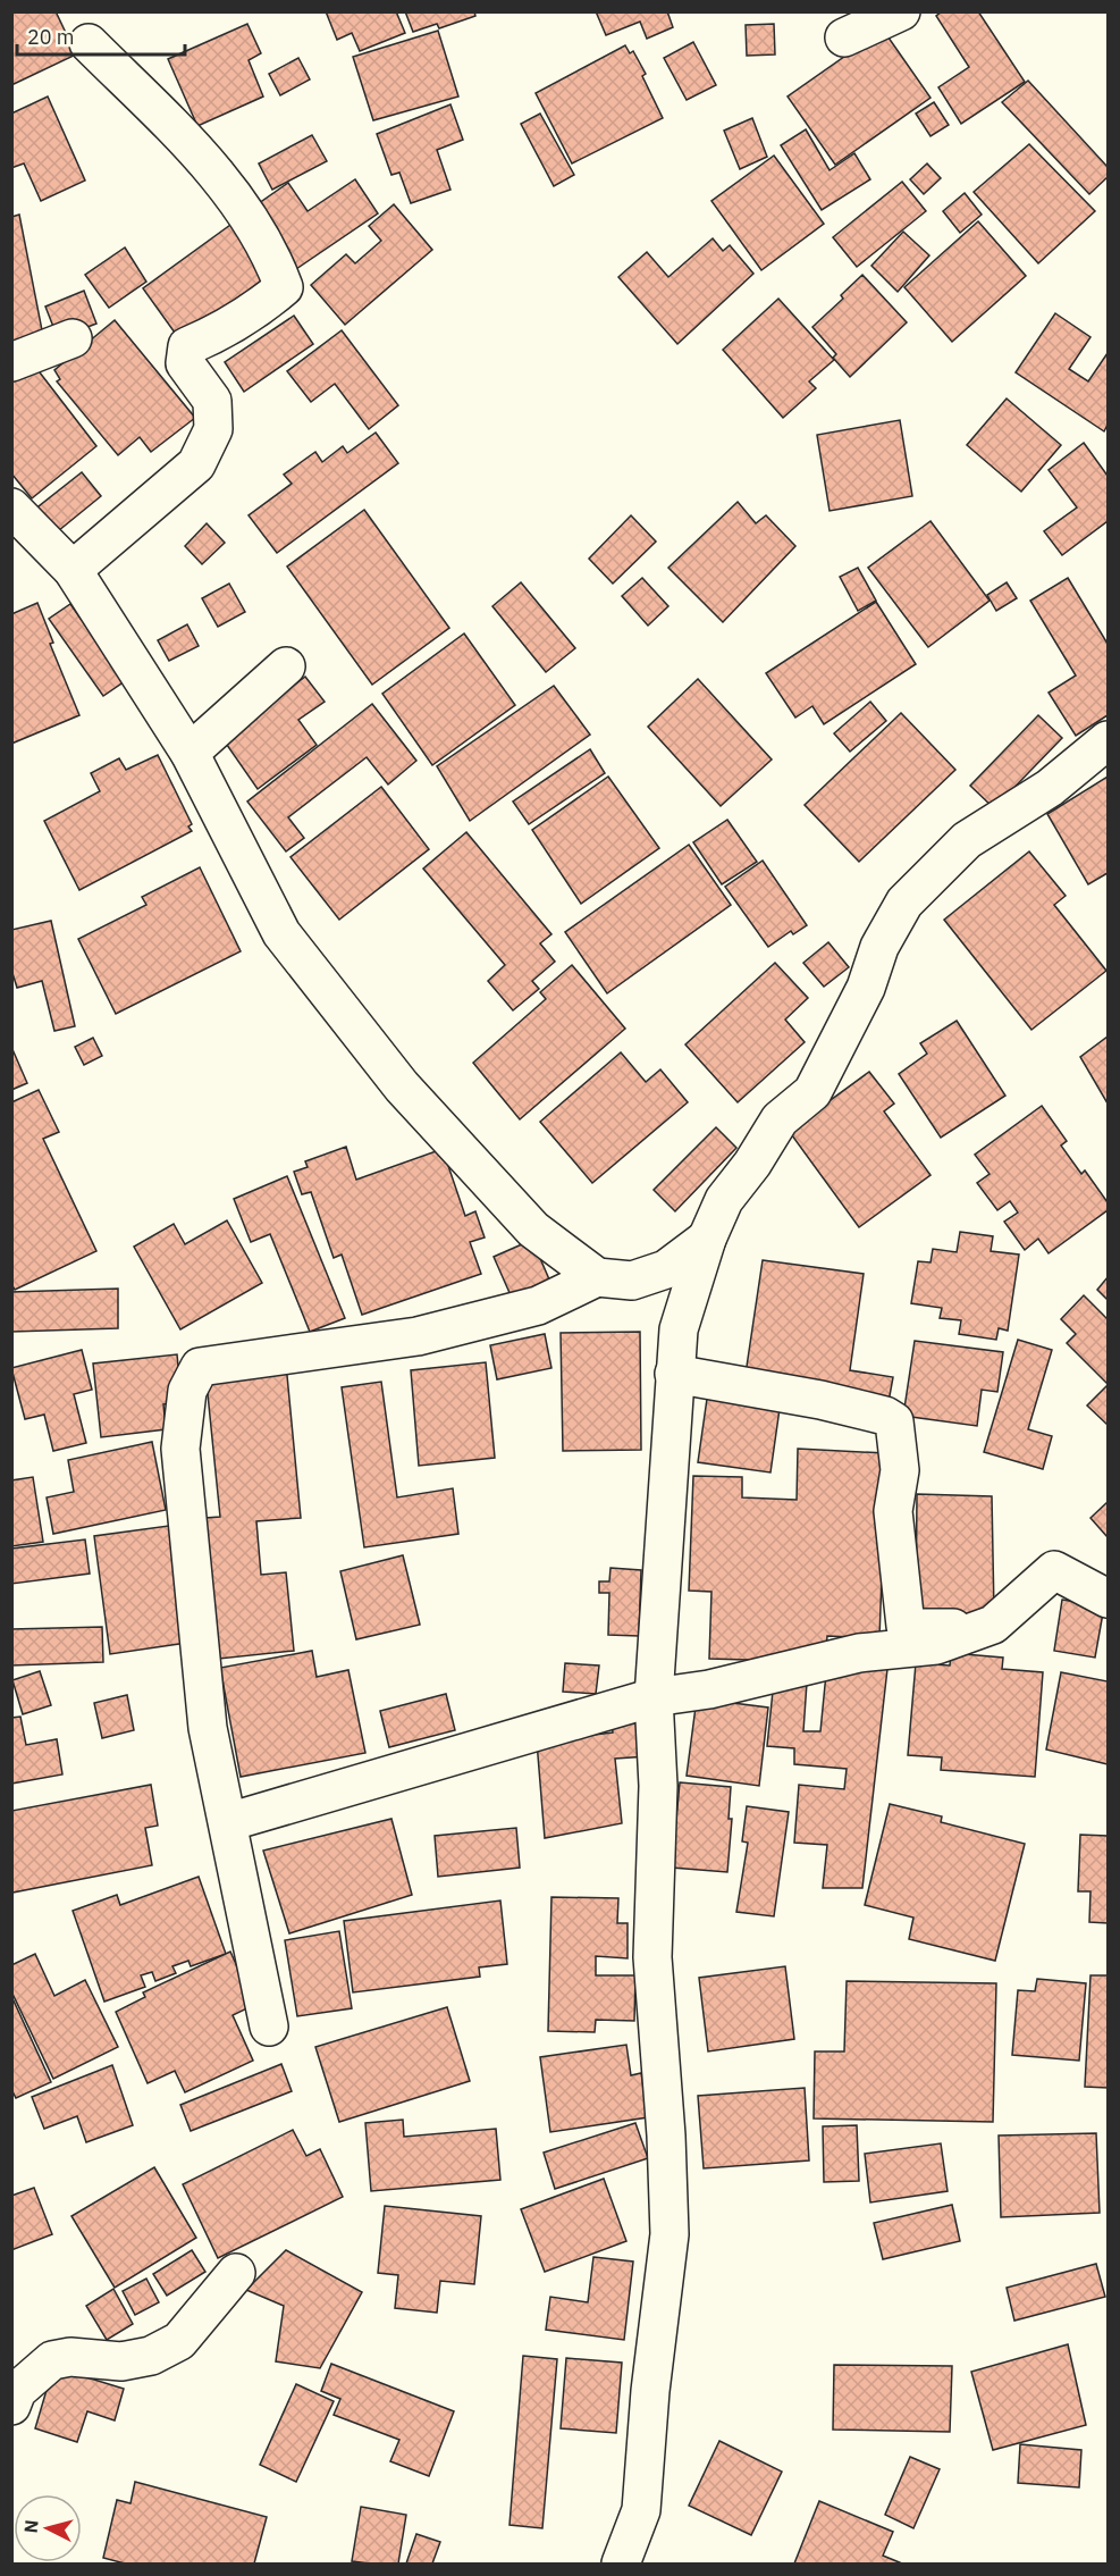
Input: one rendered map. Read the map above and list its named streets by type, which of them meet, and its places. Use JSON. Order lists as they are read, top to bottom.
{
  "scale_bar": "20 m",
  "north": "left"
}
